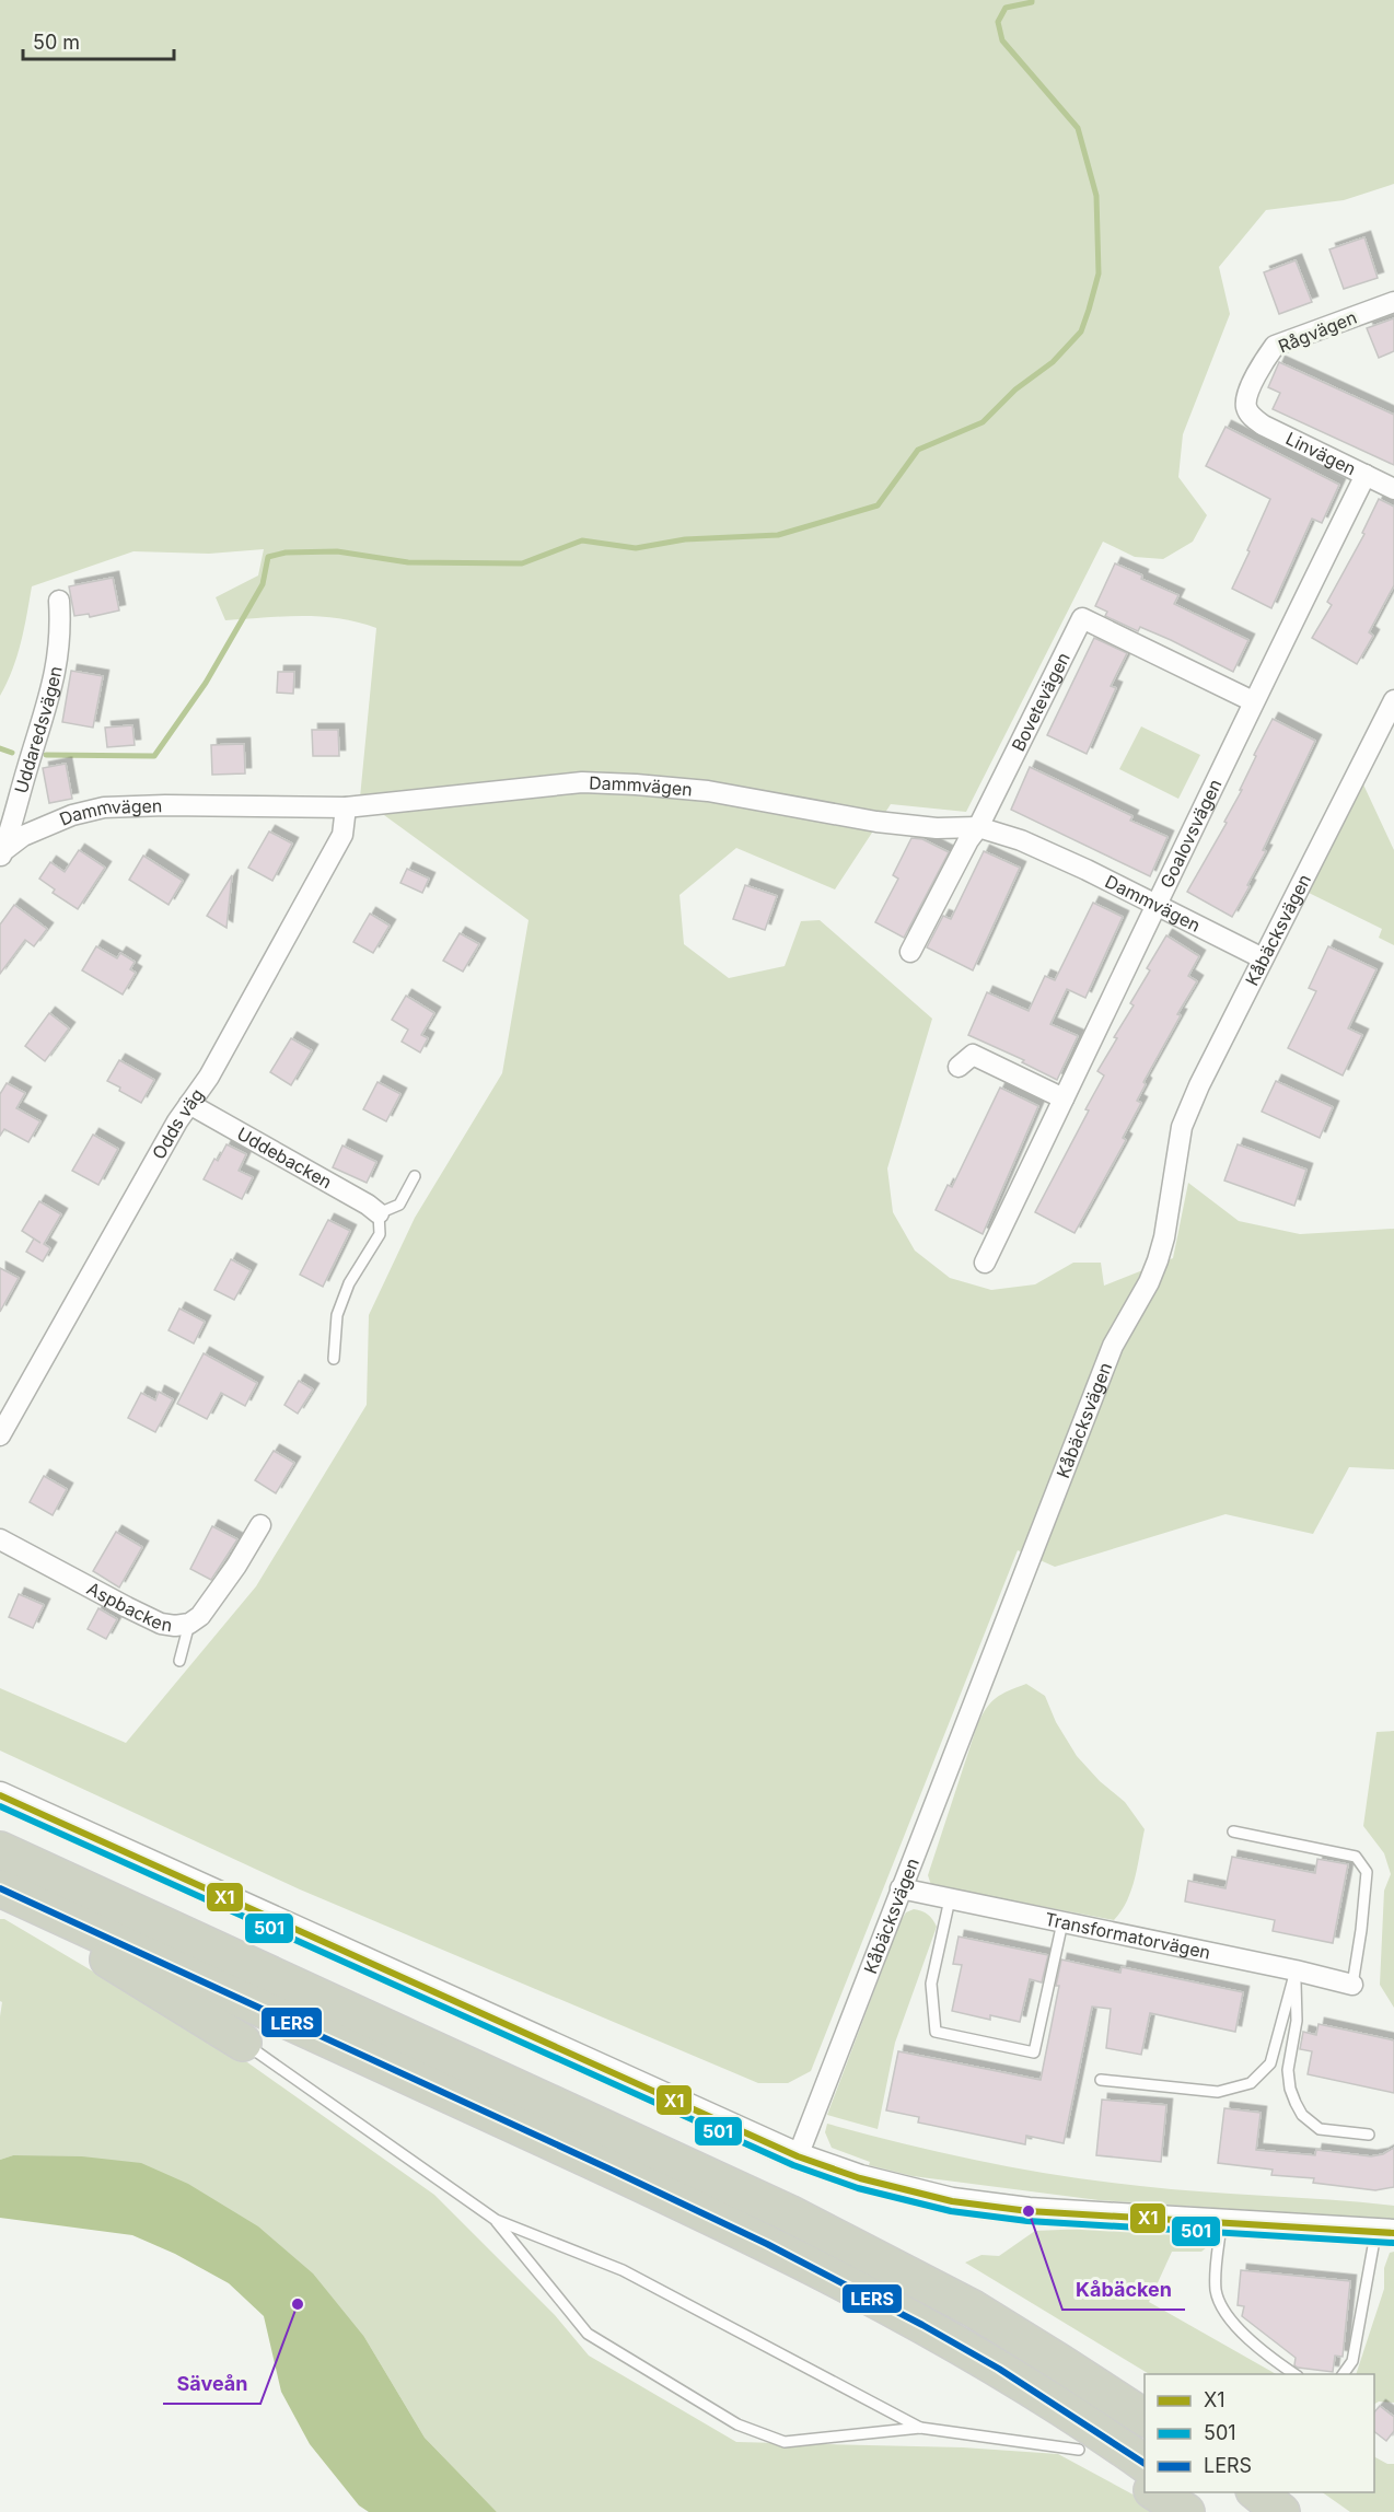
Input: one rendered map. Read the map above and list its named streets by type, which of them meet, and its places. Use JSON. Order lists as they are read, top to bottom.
{
  "streets": {
    "street": [
      "Rågvägen",
      "Linvägen",
      "Bovetevägen",
      "Uddaredsvägen",
      "Dammvägen",
      "Goalovsvägen",
      "Kåbäcksvägen",
      "Odds väg",
      "Uddebacken",
      "Aspbacken",
      "Transformatorvägen"
    ]
  },
  "crossings": [
    ["Rågvägen", "Linvägen"],
    ["Linvägen", "Goalovsvägen"],
    ["Bovetevägen", "Dammvägen"],
    ["Bovetevägen", "Goalovsvägen"],
    ["Uddaredsvägen", "Dammvägen"],
    ["Dammvägen", "Goalovsvägen"],
    ["Dammvägen", "Kåbäcksvägen"],
    ["Dammvägen", "Odds väg"],
    ["Kåbäcksvägen", "Transformatorvägen"],
    ["Odds väg", "Uddebacken"]
  ],
  "places": ["Kåbäcken", "Säveån"],
  "lines": ["transit line X1", "transit line 501", "transit line LERS"],
  "legend": ["X1", "501", "LERS"],
  "scale_bar": "50 m"
}
